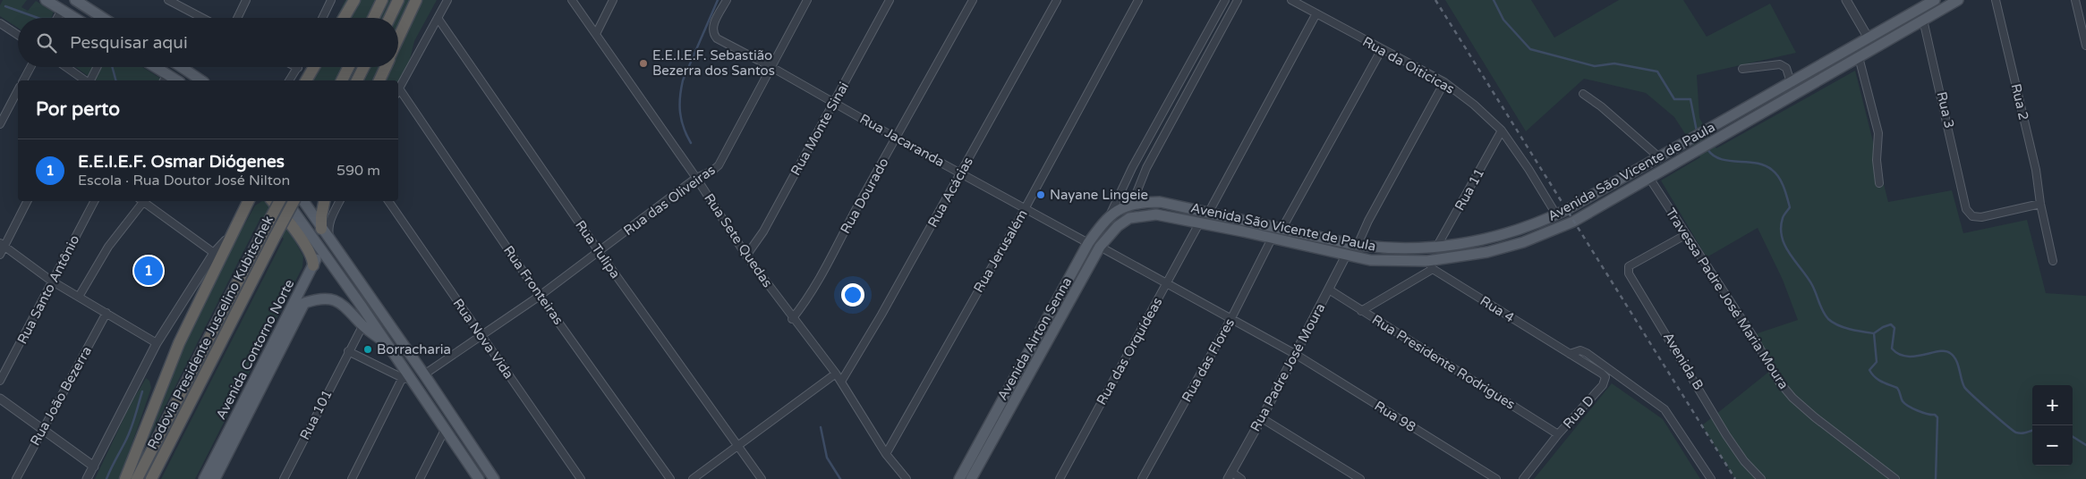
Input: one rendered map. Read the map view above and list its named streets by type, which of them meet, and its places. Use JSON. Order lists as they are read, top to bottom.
{
  "streets": {
    "highway": ["Rodovia Presidente Juscelino Kubitschek"],
    "main road": ["Avenida São Vicente de Paula", "Avenida Airton Senna", "Avenida Contorno Norte"],
    "street": [
      "Rua da Oiticicas",
      "Rua 2",
      "Rua 3",
      "Rua Monte Sinai",
      "Rua Jacaranda",
      "Rua 11",
      "Rua Acácias",
      "Rua Dourado",
      "Rua das Oliveiras",
      "Rua Sete Quedas",
      "Rua Tulipa",
      "Rua Jerusalém",
      "Rua Fronteiras",
      "Rua Santo Antônio",
      "Travessa Padre José Maria Moura",
      "Rua 4",
      "Rua Nova Vida",
      "Rua das Orquídeas",
      "Rua das Flores",
      "Avenida B",
      "Rua Presidente Rodrigues",
      "Rua Padre José Moura",
      "Rua João Bezerra",
      "Rua D",
      "Rua 101",
      "Rua 98"
    ]
  },
  "crossings": [
    ["Rua da Oiticicas", "Avenida São Vicente de Paula"],
    ["Rua da Oiticicas", "Rua 11"],
    ["Rua 2", "Rua 3"],
    ["Rua 3", "Avenida São Vicente de Paula"],
    ["Rua Monte Sinai", "Rua Jacaranda"],
    ["Rua Monte Sinai", "Rua Sete Quedas"],
    ["Rua Jacaranda", "Rua Acácias"],
    ["Rua Jacaranda", "Rua Dourado"],
    ["Rua Jacaranda", "Rua das Oliveiras"],
    ["Rua Jacaranda", "Rua Jerusalém"],
    ["Rua Jacaranda", "Avenida Airton Senna"],
    ["Avenida São Vicente de Paula", "Rua 11"],
    ["Avenida São Vicente de Paula", "Travessa Padre José Maria Moura"],
    ["Avenida São Vicente de Paula", "Rua 4"],
    ["Avenida São Vicente de Paula", "Avenida Airton Senna"],
    ["Avenida São Vicente de Paula", "Rua das Orquídeas"],
    ["Avenida São Vicente de Paula", "Rua das Flores"],
    ["Avenida São Vicente de Paula", "Rua Padre José Moura"],
    ["Rua Acácias", "Rua Sete Quedas"],
    ["Rua Dourado", "Rua Sete Quedas"],
    ["Rua das Oliveiras", "Rua Sete Quedas"],
    ["Rua das Oliveiras", "Rua Tulipa"],
    ["Rua das Oliveiras", "Rua Fronteiras"],
    ["Rua das Oliveiras", "Rua Nova Vida"],
    ["Rua Sete Quedas", "Rua Jerusalém"],
    ["Travessa Padre José Maria Moura", "Avenida B"],
    ["Rua 4", "Rua D"],
    ["Rua Presidente Rodrigues", "Rua Padre José Moura"],
    ["Rua Presidente Rodrigues", "Rua D"],
    ["Rua Padre José Moura", "Rua 98"]
  ],
  "places": ["E.E.I.E.F. Sebastião Bezerra dos Santos", "Nayane Lingeie", "Borracharia"],
  "page": {
    "search": "Pesquisar aqui",
    "heading": "Por perto",
    "list": [
      {
        "mark": "1",
        "name": "E.E.I.E.F. Osmar Diógenes",
        "note": "Escola · Rua Doutor José Nilton",
        "value": "590 m"
      }
    ],
    "pins": "1",
    "map_buttons": ["+", "−"]
  }
}
